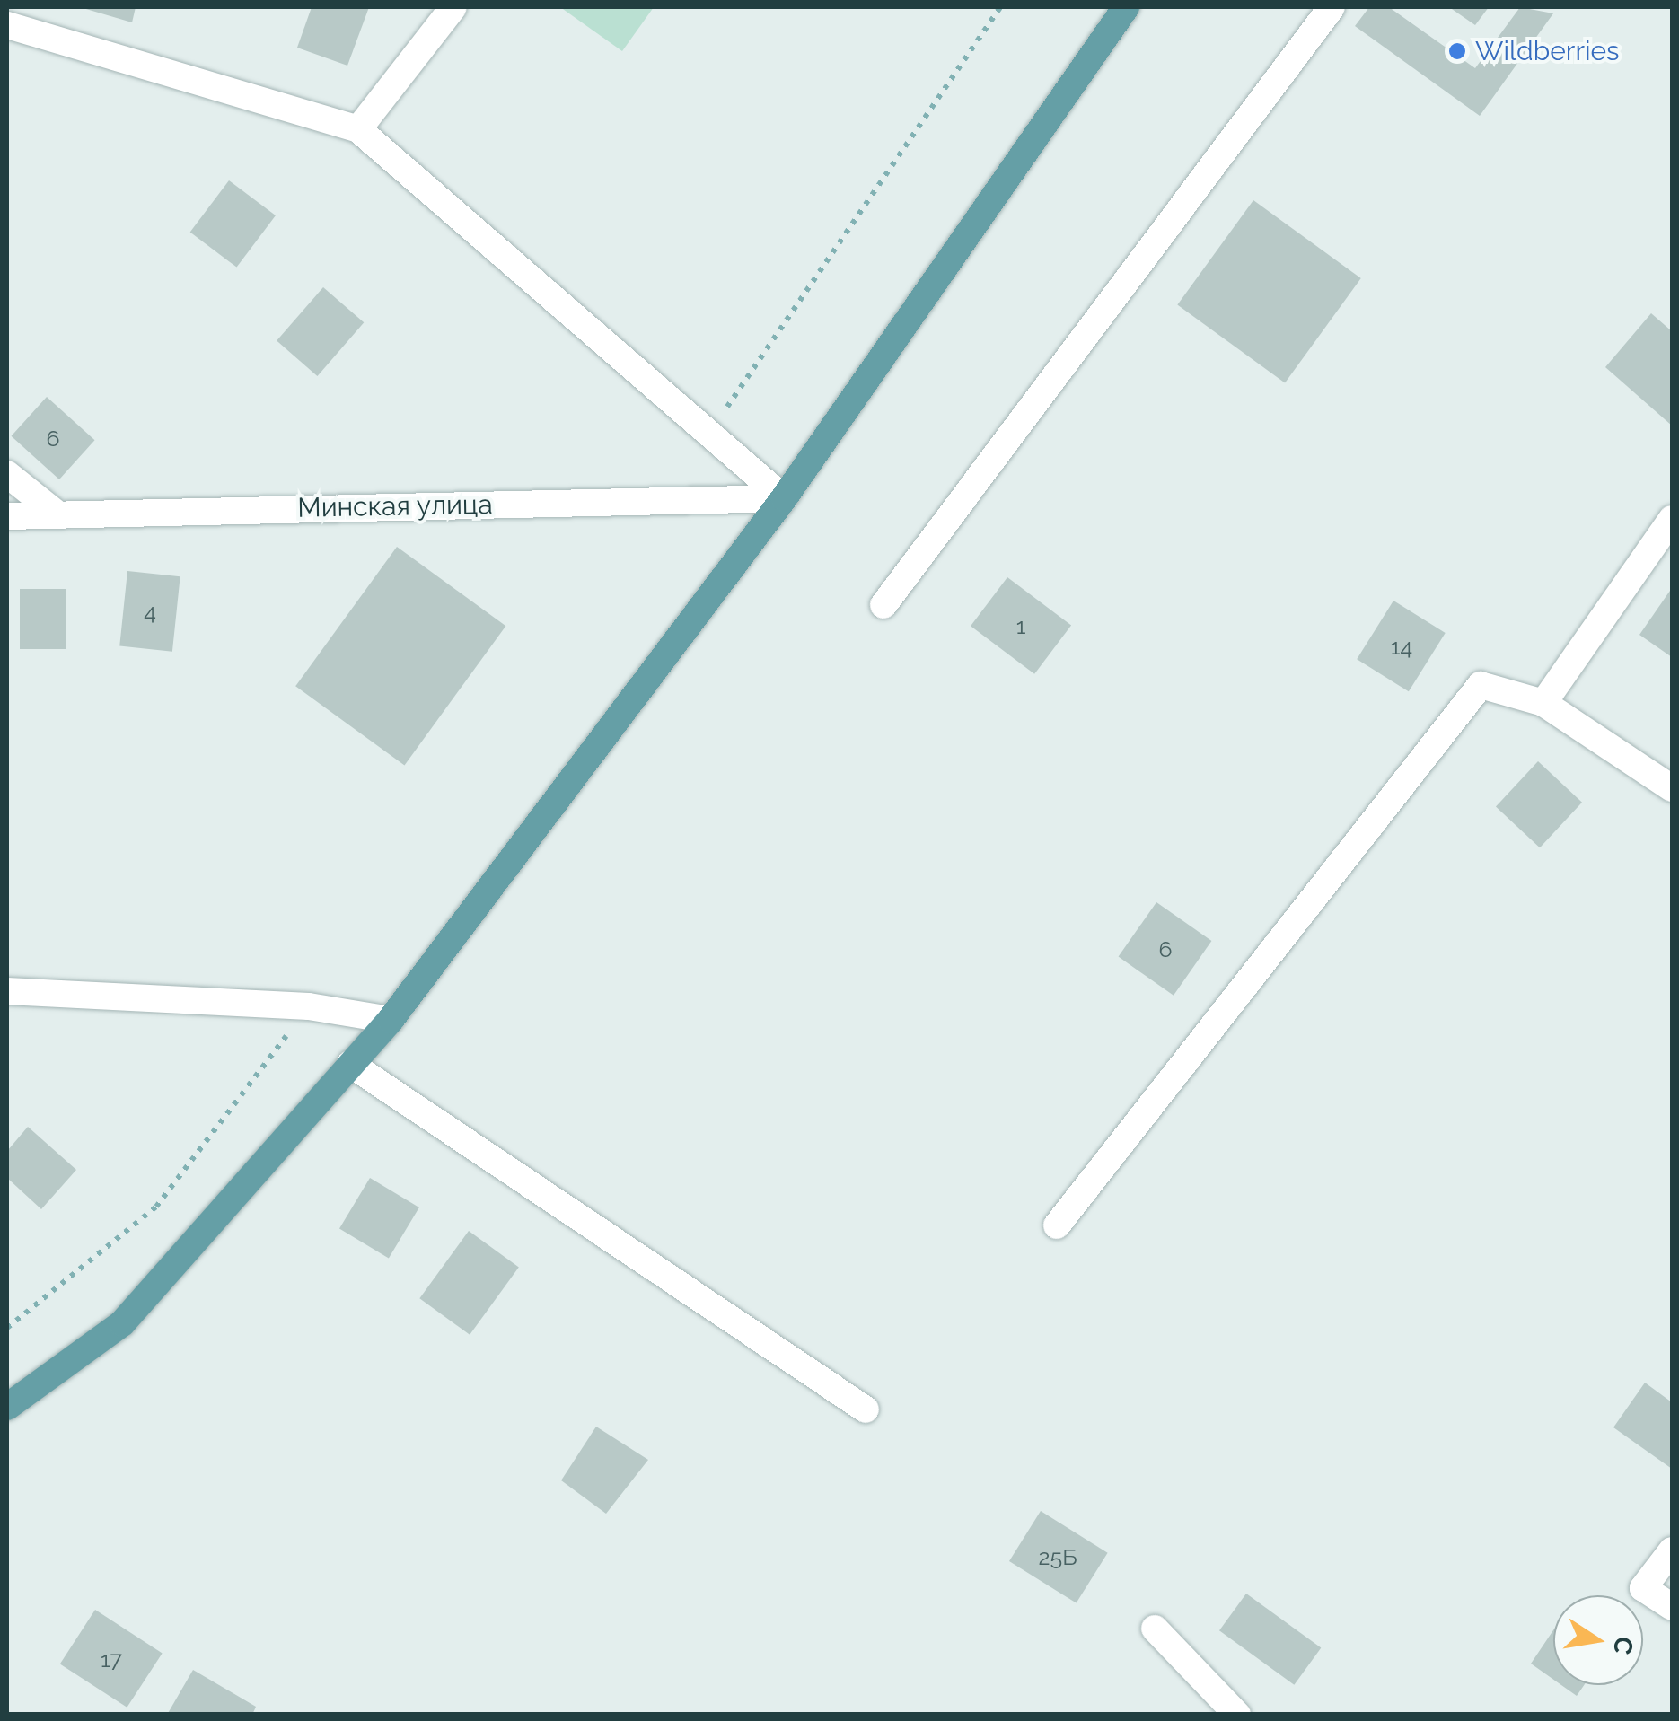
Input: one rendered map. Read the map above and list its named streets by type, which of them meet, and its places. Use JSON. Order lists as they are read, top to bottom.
{
  "streets": {
    "street": ["Минская улица"]
  },
  "places": ["Wildberries"],
  "house_numbers": [
    "6",
    "4",
    "1",
    "14",
    "6",
    "25Б",
    "17"
  ],
  "north": "right"
}
